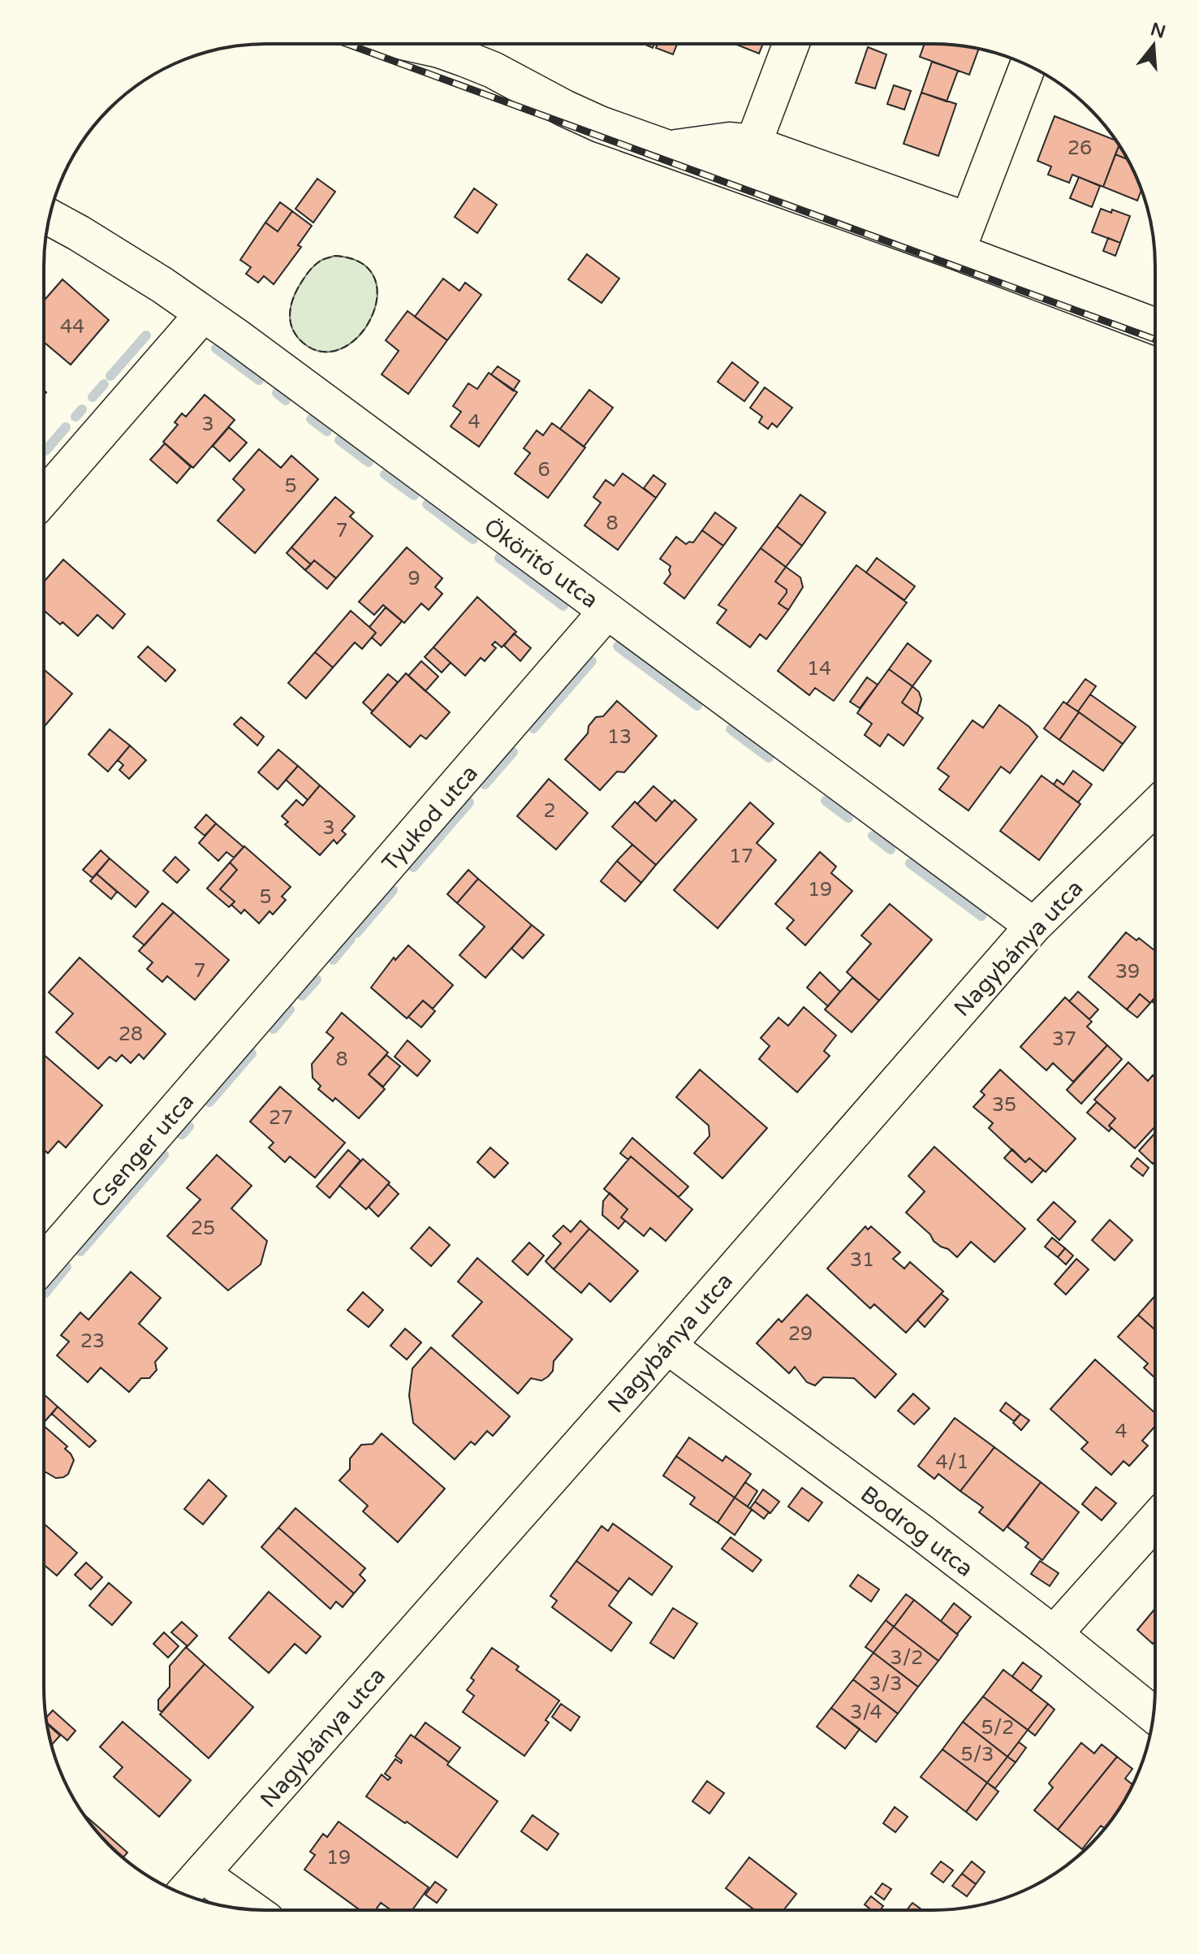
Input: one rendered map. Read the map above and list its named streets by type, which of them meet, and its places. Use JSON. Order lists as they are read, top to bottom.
{
  "streets": {
    "street": [
      "Ököritó utca",
      "Tyukod utca",
      "Nagybánya utca",
      "Csenger utca",
      "Bodrog utca"
    ]
  },
  "crossings": [
    ["Ököritó utca", "Tyukod utca"],
    ["Ököritó utca", "Nagybánya utca"],
    ["Tyukod utca", "Csenger utca"],
    ["Nagybánya utca", "Bodrog utca"]
  ],
  "house_numbers": [
    "26",
    "44",
    "4",
    "3",
    "6",
    "5",
    "8",
    "7",
    "9",
    "14",
    "13",
    "2",
    "3",
    "17",
    "19",
    "5",
    "7",
    "39",
    "28",
    "37",
    "8",
    "35",
    "27",
    "25",
    "31",
    "29",
    "23",
    "4",
    "4/1",
    "3/2",
    "3/3",
    "3/4",
    "5/2",
    "5/3",
    "19"
  ],
  "north": "top"
}
